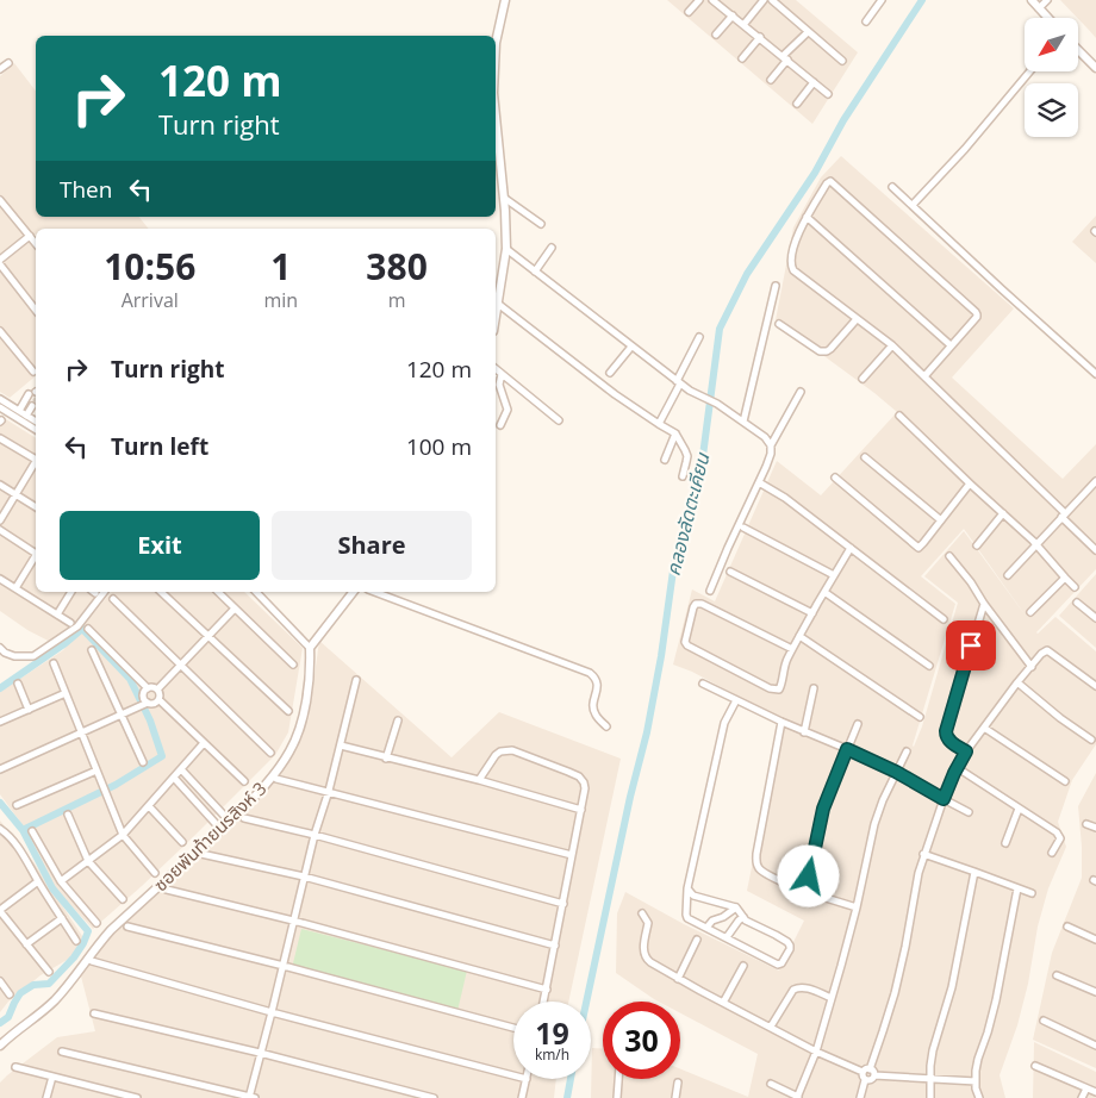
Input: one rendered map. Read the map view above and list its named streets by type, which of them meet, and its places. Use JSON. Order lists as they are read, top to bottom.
{
  "streets": {
    "street": ["ซอยพันท้ายนรสิงห์ 3"]
  },
  "water": ["คลองลัดตะเคียน"],
  "north": "bottom left",
  "page": {
    "turn": ["120 m", "Turn right"],
    "then": "Then",
    "eta": [
      "10:56",
      "Arrival",
      "1",
      "min",
      "380",
      "m"
    ],
    "list": [
      {
        "name": "Turn right",
        "value": "120 m"
      },
      {
        "name": "Turn left",
        "value": "100 m"
      }
    ],
    "buttons": ["Exit", "Share"],
    "speed": "19 km/h",
    "limit": "30"
  }
}
